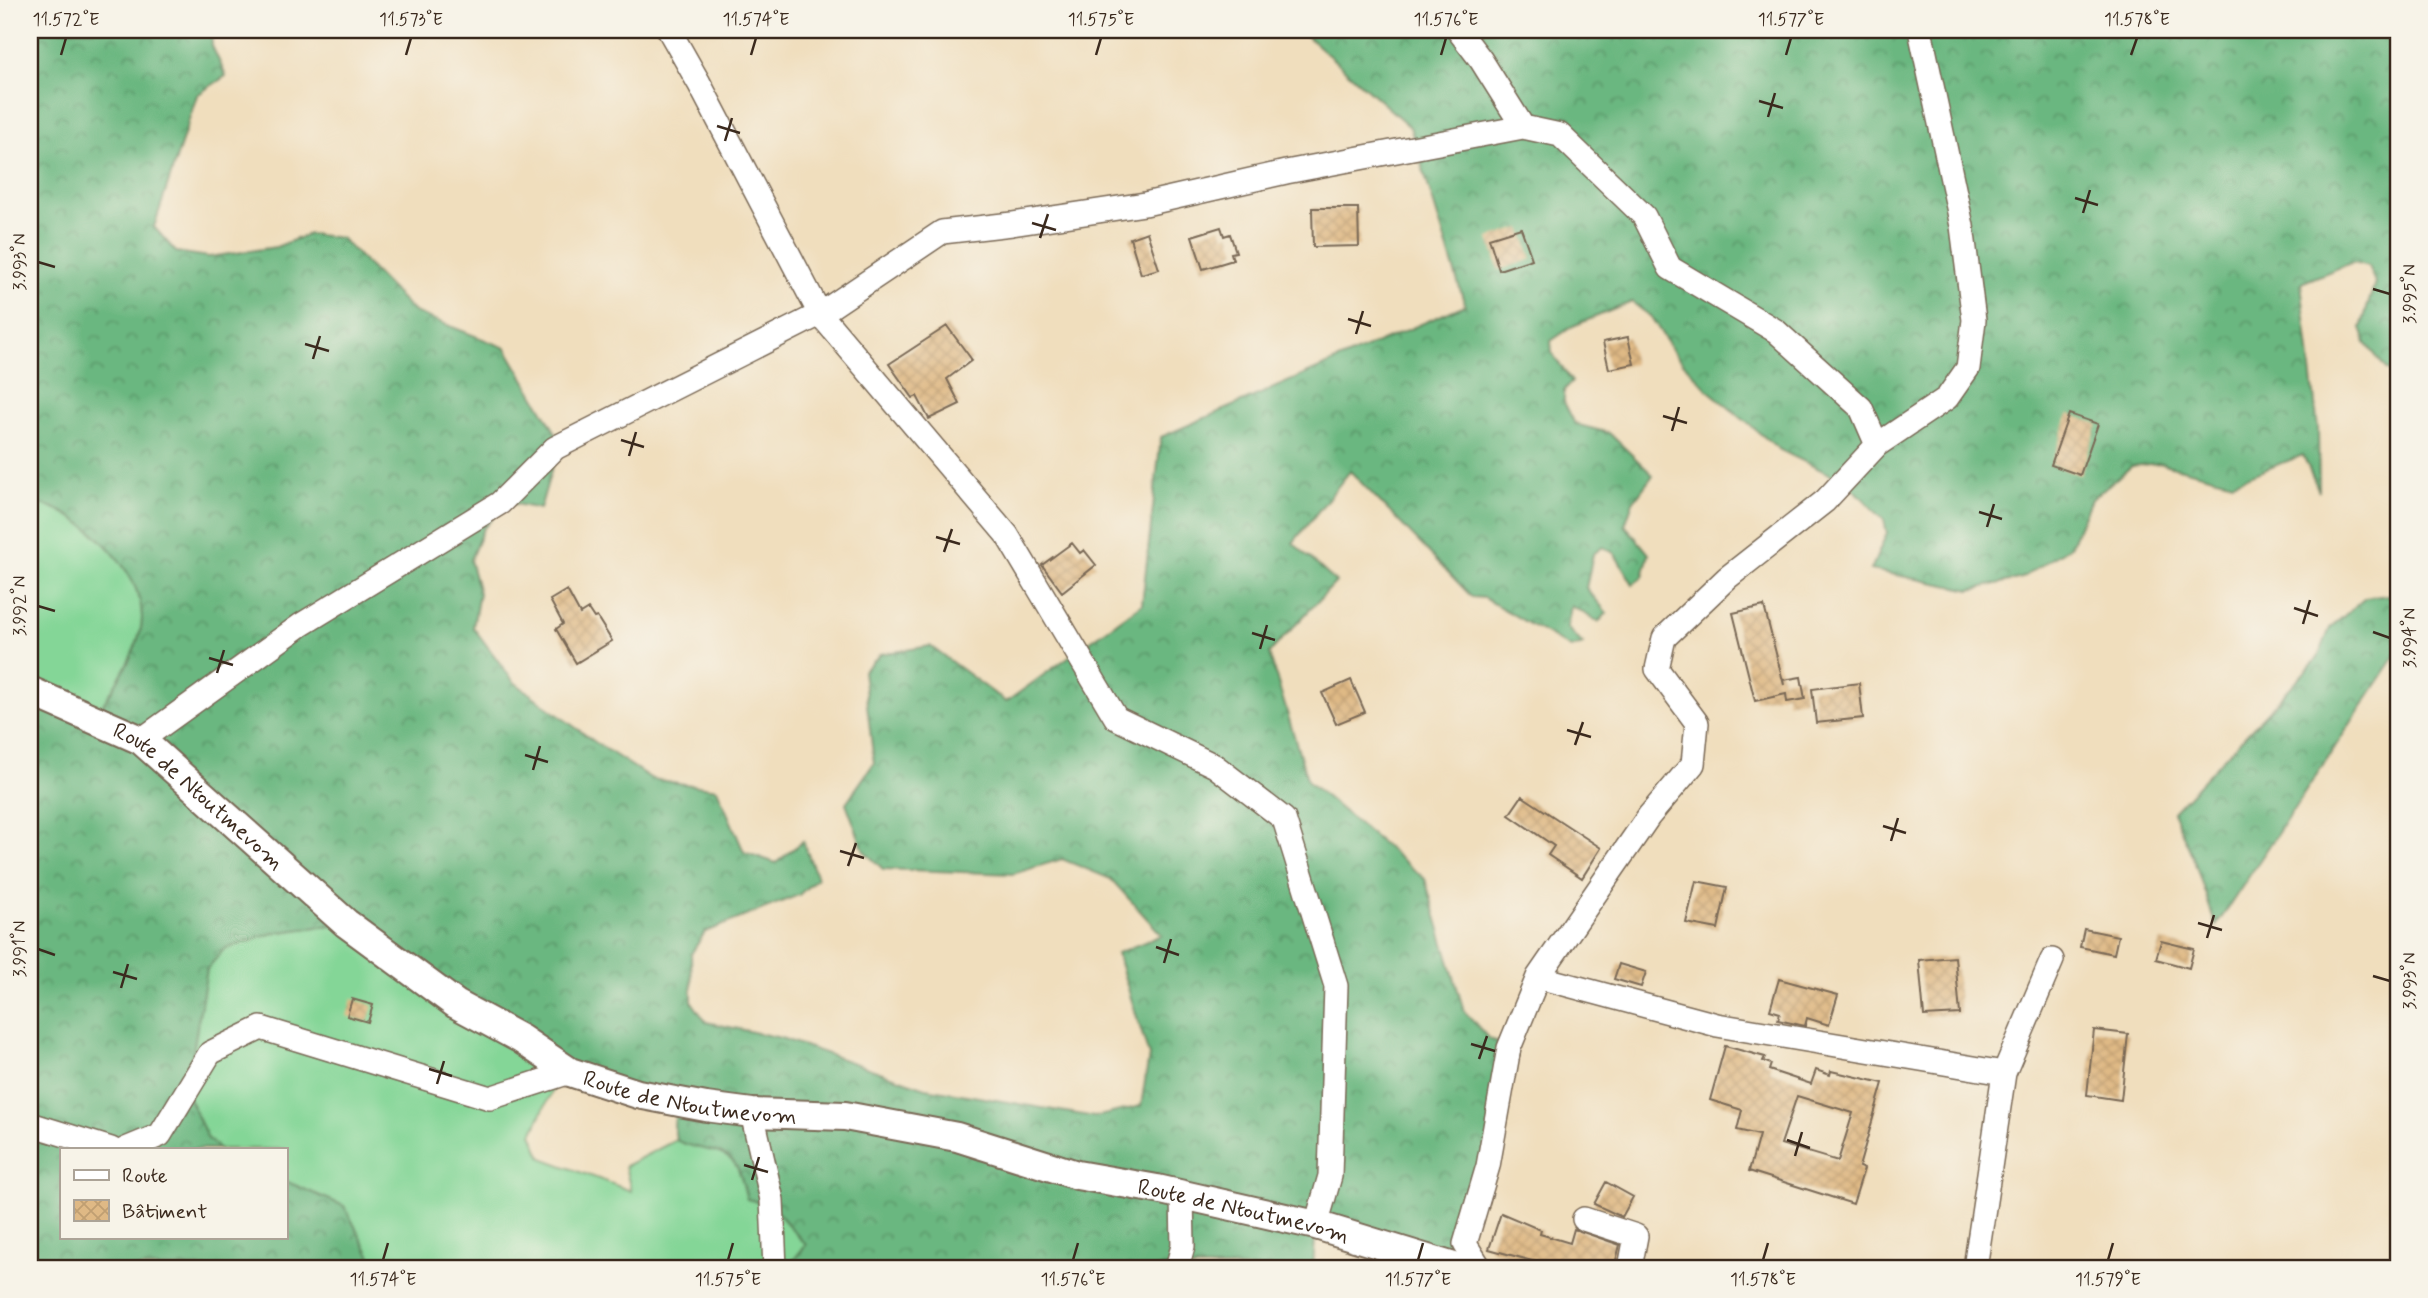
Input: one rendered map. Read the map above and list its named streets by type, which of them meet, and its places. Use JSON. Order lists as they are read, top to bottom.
{
  "streets": {
    "street": ["Route de Ntoutmevom"]
  },
  "legend": ["Route", "Bâtiment"],
  "coordinates": [
    "11.572°E",
    "11.573°E",
    "11.574°E",
    "11.575°E",
    "11.576°E",
    "11.577°E",
    "11.578°E",
    "3.993°N",
    "3.995°N",
    "3.992°N",
    "3.994°N",
    "3.991°N",
    "11.579°E"
  ]
}
